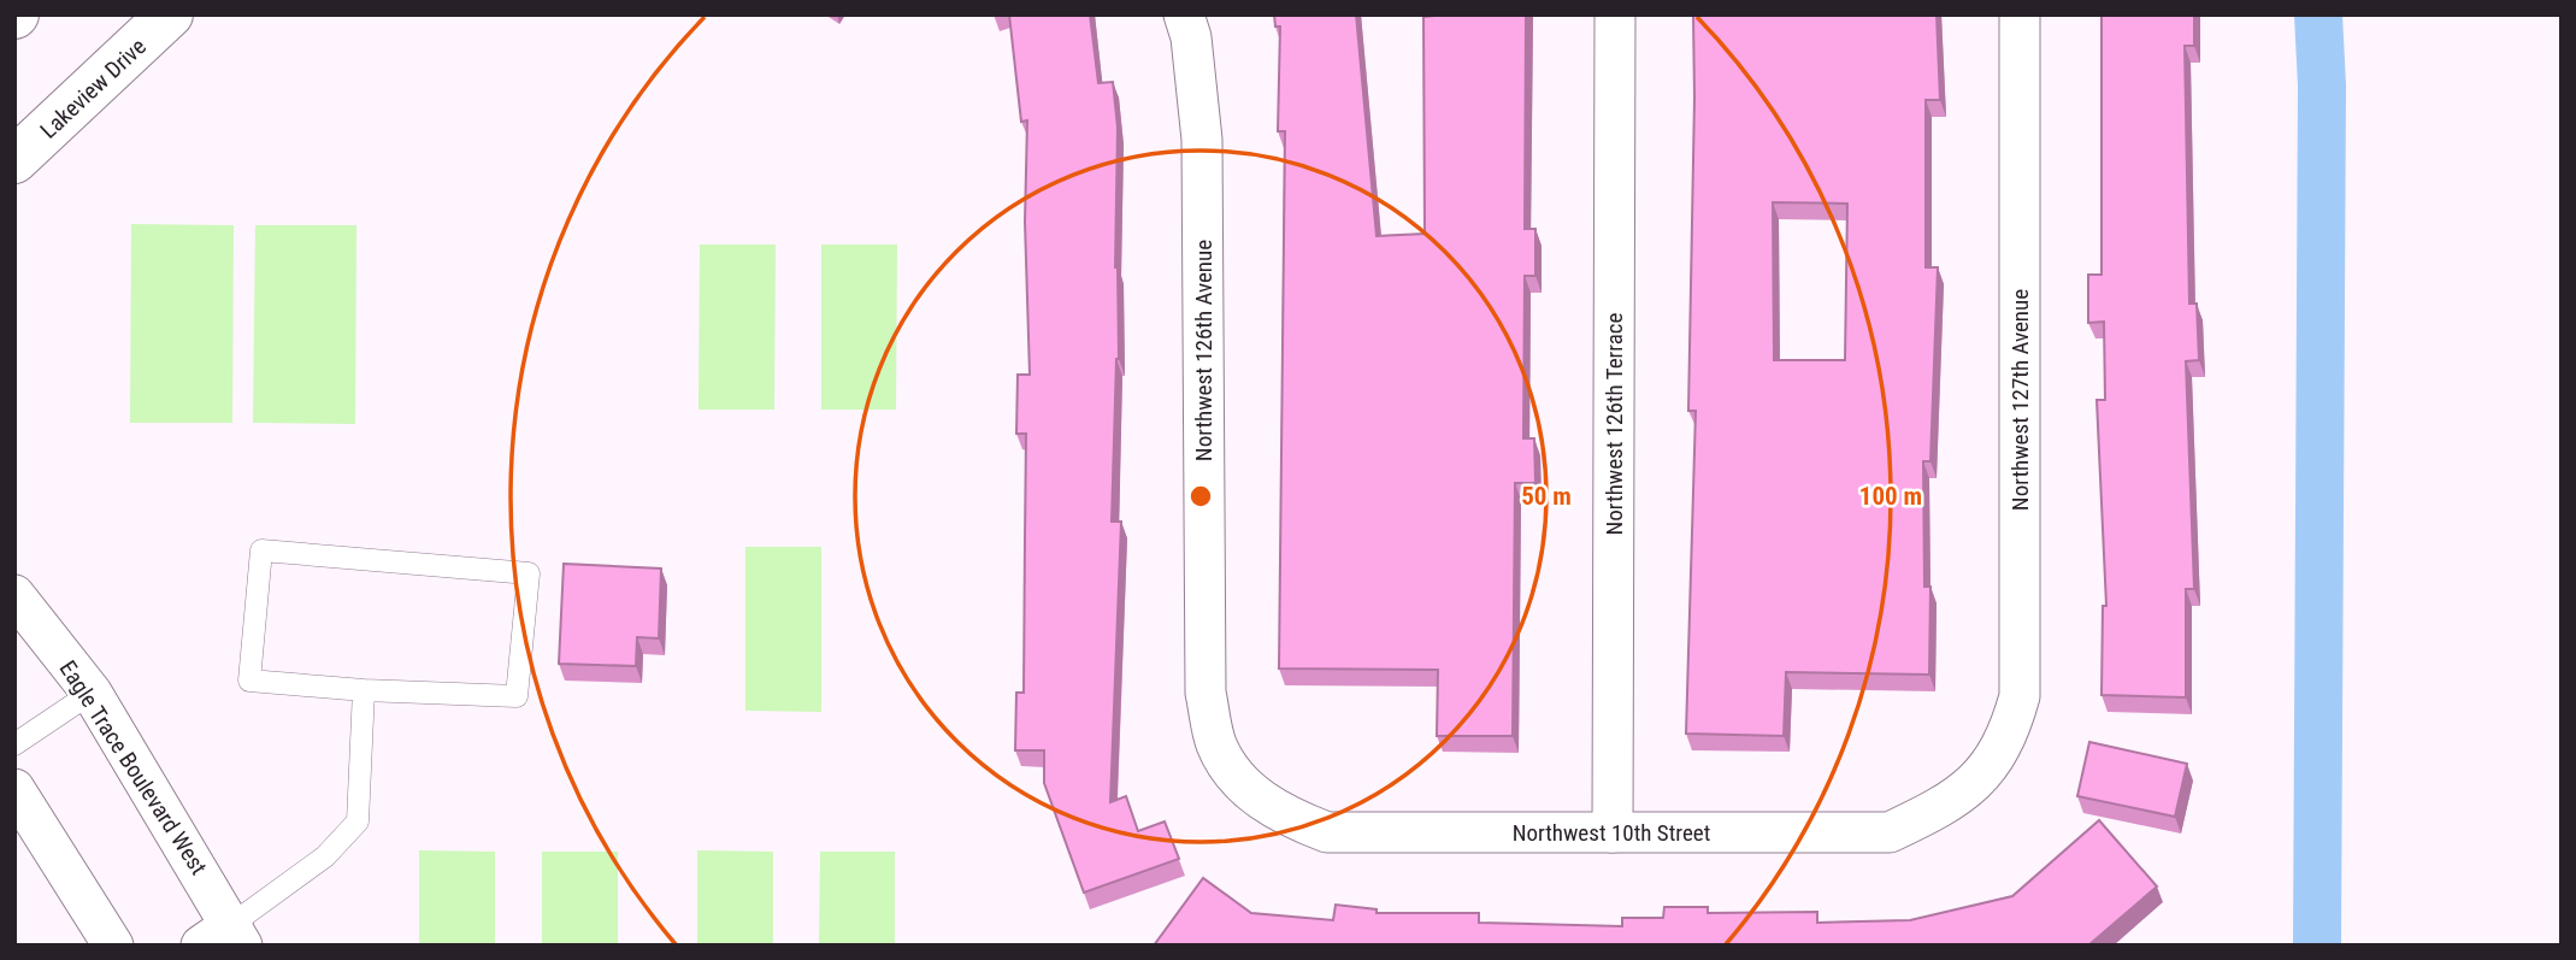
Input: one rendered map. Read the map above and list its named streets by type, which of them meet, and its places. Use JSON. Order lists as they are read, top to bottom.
{
  "streets": {
    "street": [
      "Lakeview Drive",
      "Northwest 126th Avenue",
      "Northwest 127th Avenue",
      "Northwest 126th Terrace",
      "Eagle Trace Boulevard West",
      "Northwest 10th Street"
    ]
  },
  "crossings": [
    ["Northwest 126th Avenue", "Northwest 10th Street"],
    ["Northwest 127th Avenue", "Northwest 10th Street"],
    ["Northwest 126th Terrace", "Northwest 10th Street"]
  ],
  "rings": ["50 m", "100 m"]
}
